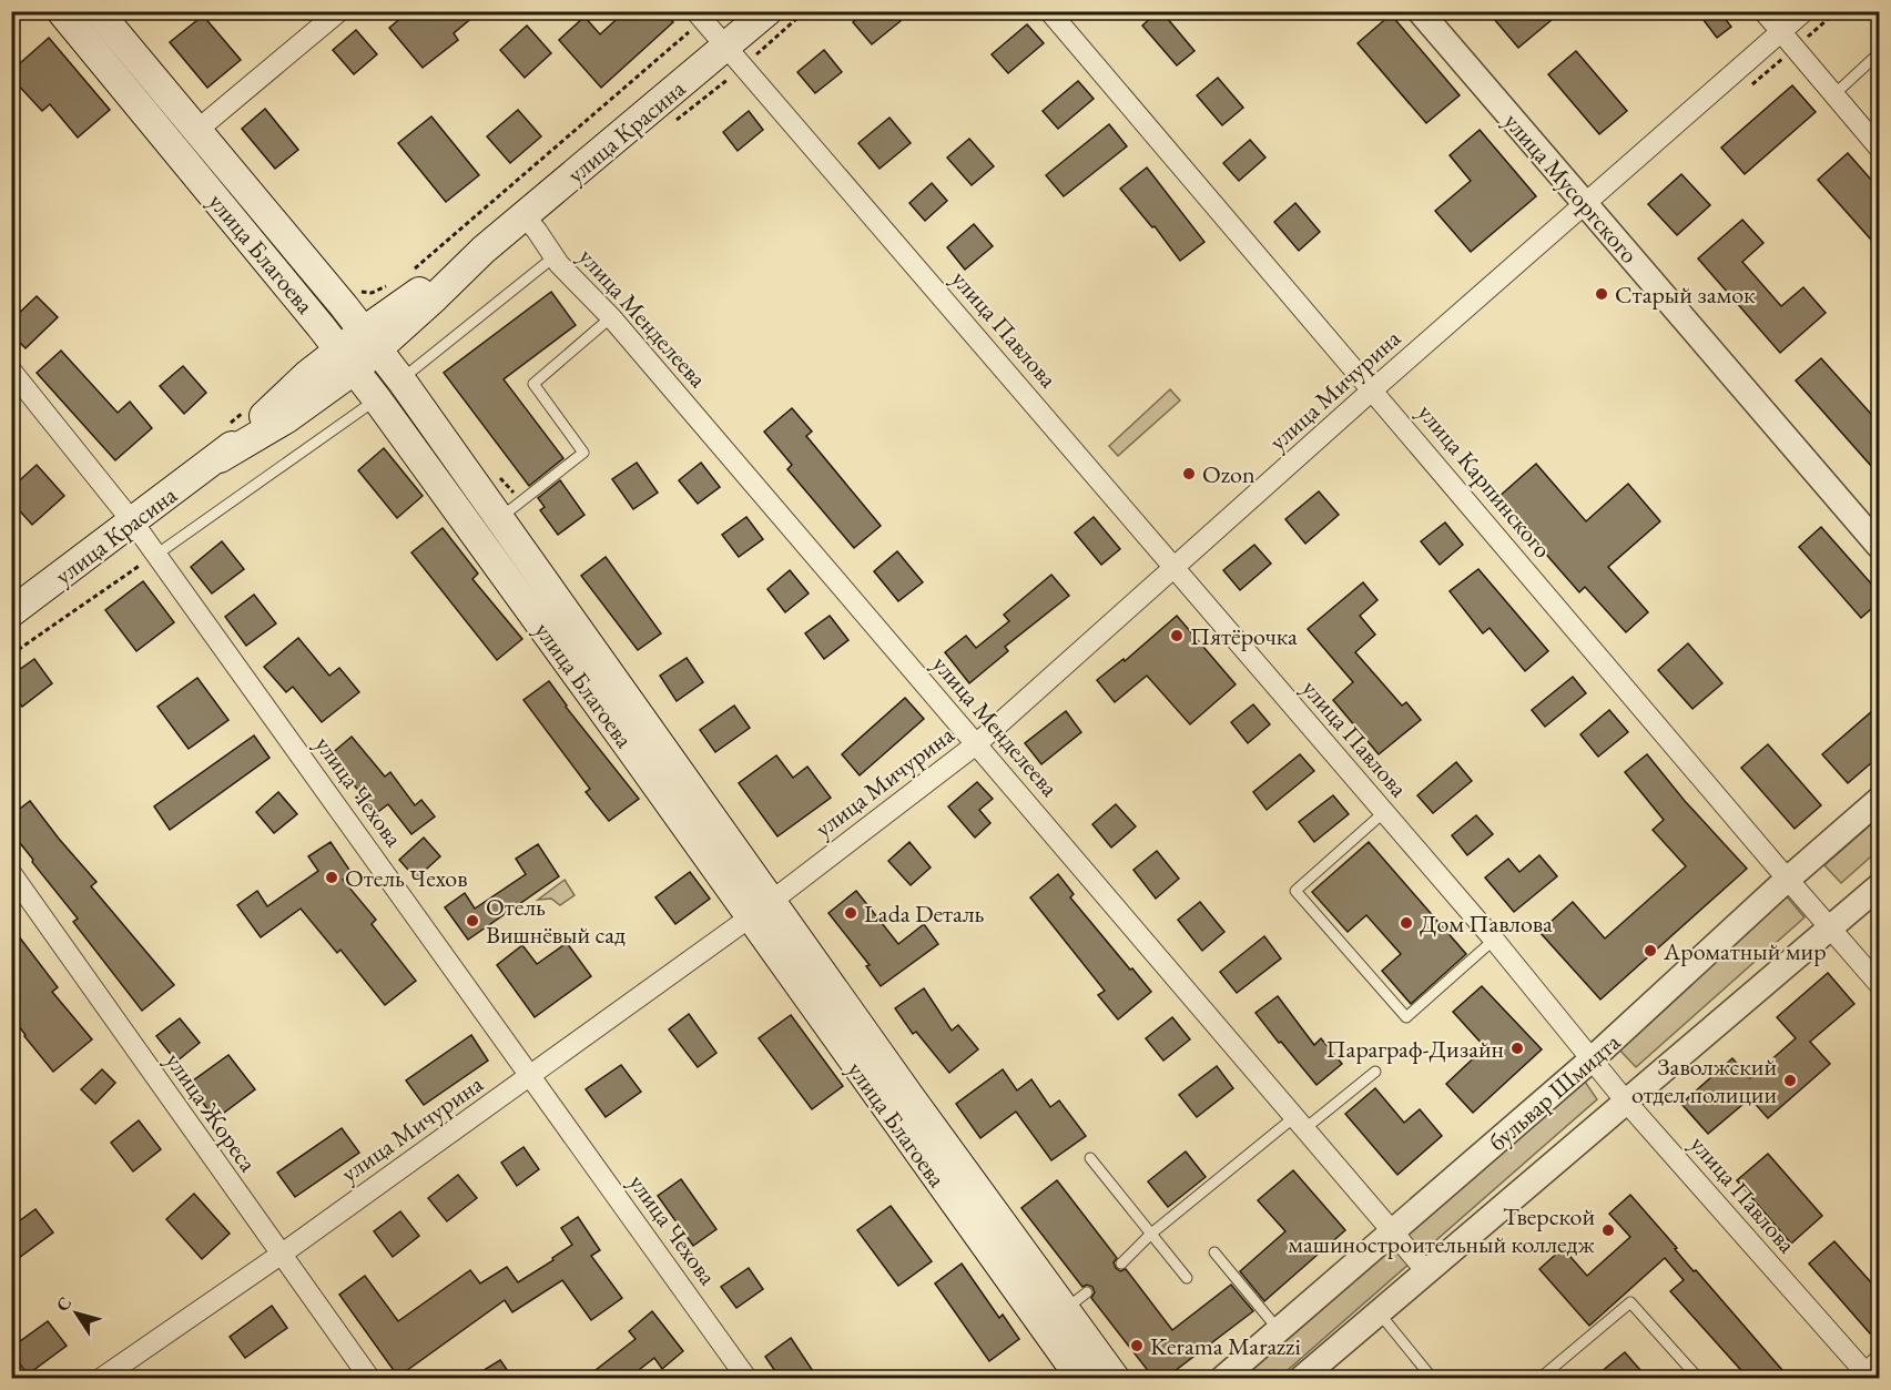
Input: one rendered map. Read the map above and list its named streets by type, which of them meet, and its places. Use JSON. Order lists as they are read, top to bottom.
{
  "streets": {
    "main road": ["улица Красина", "улица Благоева"],
    "street": [
      "улица Мусоргского",
      "улица Менделеева",
      "улица Павлова",
      "улица Мичурина",
      "улица Карпинского",
      "улица Чехова",
      "бульвар Шмидта",
      "улица Жореса"
    ]
  },
  "crossings": [
    ["улица Красина", "улица Благоева"],
    ["улица Красина", "улица Менделеева"],
    ["улица Красина", "улица Павлова"],
    ["улица Красина", "улица Чехова"],
    ["улица Мусоргского", "улица Мичурина"],
    ["улица Благоева", "улица Мичурина"],
    ["улица Менделеева", "улица Мичурина"],
    ["улица Менделеева", "бульвар Шмидта"],
    ["улица Павлова", "улица Мичурина"],
    ["улица Павлова", "бульвар Шмидта"],
    ["улица Мичурина", "улица Карпинского"],
    ["улица Мичурина", "улица Чехова"],
    ["улица Мичурина", "улица Жореса"],
    ["улица Карпинского", "бульвар Шмидта"]
  ],
  "places": [
    "Старый замок",
    "Ozon",
    "Пятёрочка",
    "Отель Чехов",
    "Lada Dеталь",
    "Отель Вишнёвый сад",
    "Дом Павлова",
    "Ароматный мир",
    "Параграф-Дизайн",
    "Заволжский отдел полиции",
    "Тверской машиностроительный колледж",
    "Kerama Marazzi"
  ],
  "north": "top left"
}
